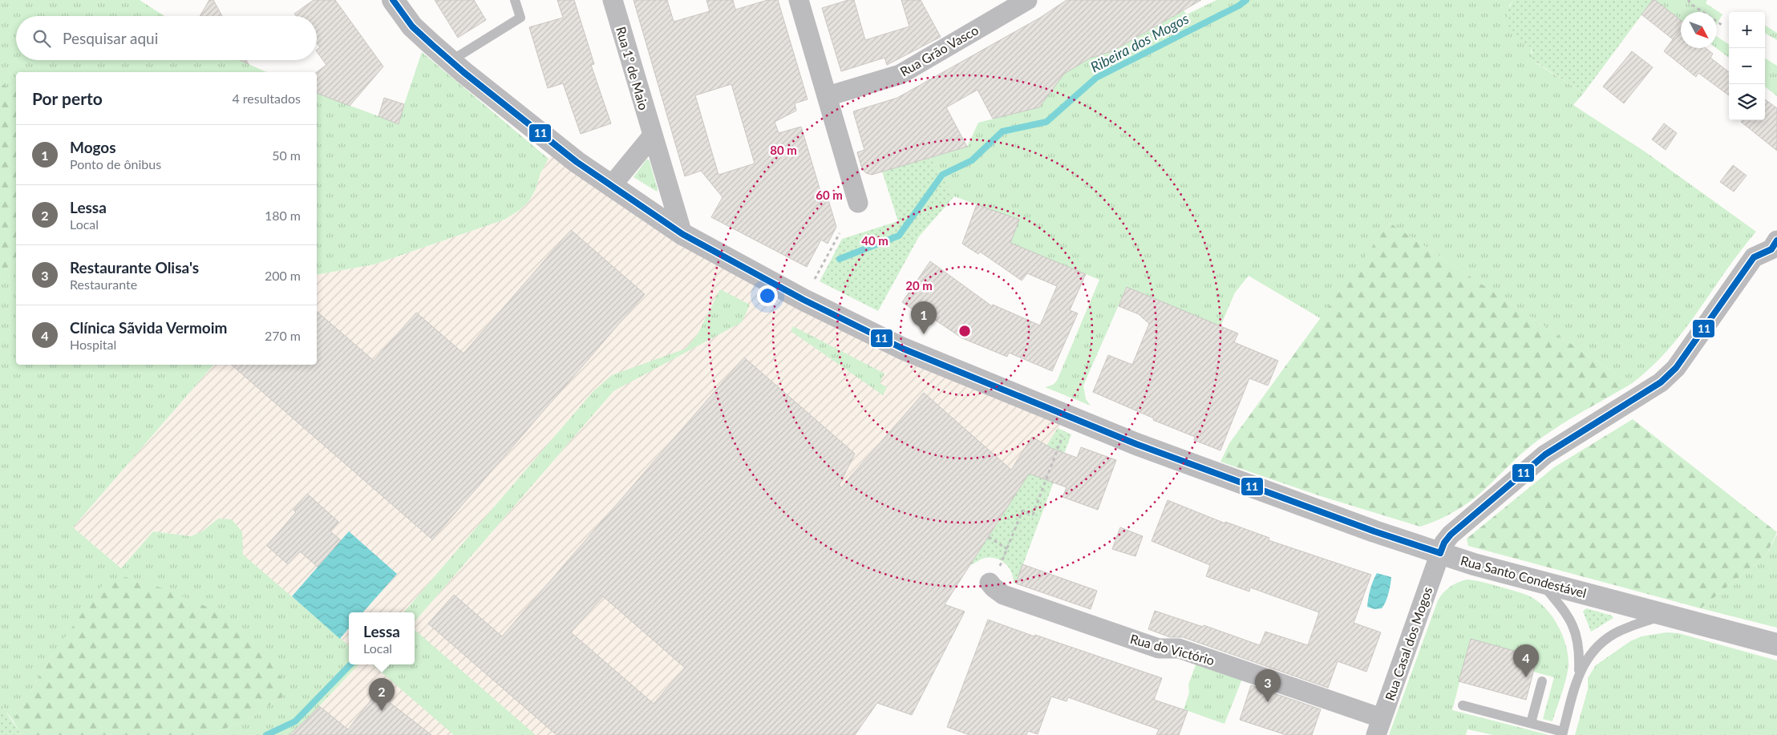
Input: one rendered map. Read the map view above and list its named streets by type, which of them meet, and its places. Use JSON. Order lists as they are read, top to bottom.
{
  "streets": {
    "street": [
      "Rua Grão Vasco",
      "Rua 1º de Maio",
      "Rua Santo Condestável",
      "Rua Casal dos Mogos",
      "Rua do Victório"
    ]
  },
  "crossings": [
    ["Rua 1º de Maio", "Rua Santo Condestável"],
    ["Rua Santo Condestável", "Rua Casal dos Mogos"],
    ["Rua Casal dos Mogos", "Rua do Victório"]
  ],
  "water": ["Ribeira dos Mogos"],
  "lines": ["transit line 11"],
  "north": "bottom right",
  "page": {
    "map_buttons": ["+", "−"],
    "search": "Pesquisar aqui",
    "heading": ["Por perto", "4 resultados"],
    "list": [
      {
        "mark": "1",
        "name": "Mogos",
        "note": "Ponto de ônibus",
        "value": "50 m"
      },
      {
        "mark": "2",
        "name": "Lessa",
        "note": "Local",
        "value": "180 m"
      },
      {
        "mark": "3",
        "name": "Restaurante Olisa's",
        "note": "Restaurante",
        "value": "200 m"
      },
      {
        "mark": "4",
        "name": "Clínica Sãvida Vermoim",
        "note": "Hospital",
        "value": "270 m"
      }
    ],
    "pins": [
      "1",
      "4",
      "3",
      "2"
    ],
    "popup": ["Lessa", "Local"]
  },
  "rings": [
    "80 m",
    "60 m",
    "40 m",
    "20 m"
  ]
}
